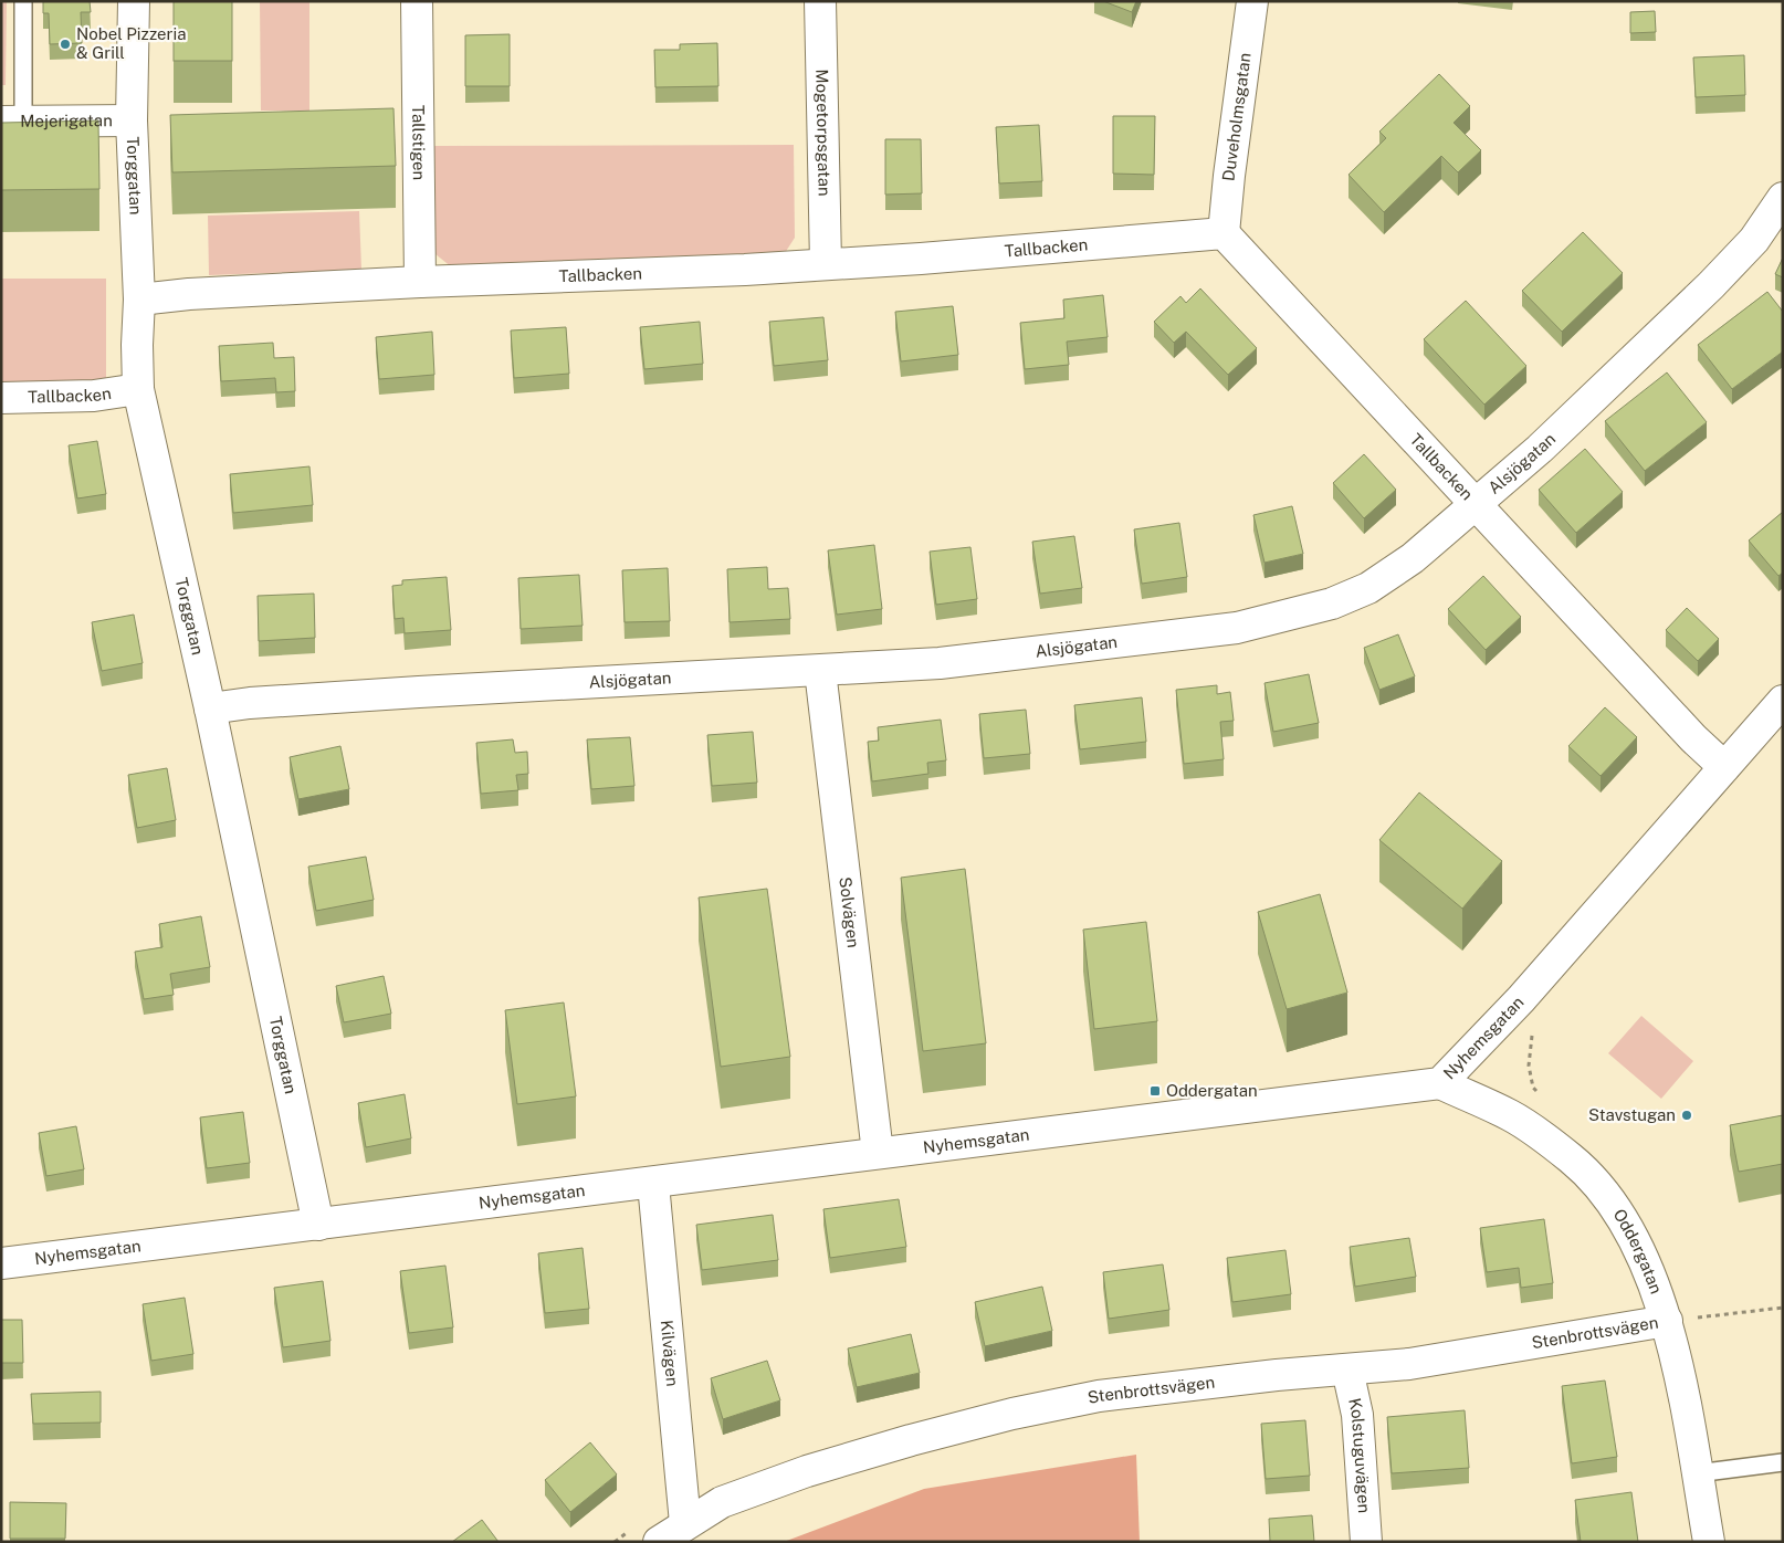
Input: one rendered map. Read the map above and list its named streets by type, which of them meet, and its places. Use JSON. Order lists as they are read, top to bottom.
{
  "streets": {
    "street": [
      "Duveholmsgatan",
      "Mejerigatan",
      "Mogetorpsgatan",
      "Tallstigen",
      "Torggatan",
      "Tallbacken",
      "Alsjögatan",
      "Solvägen",
      "Nyhemsgatan",
      "Oddergatan",
      "Stenbrottsvägen",
      "Kilvägen",
      "Kolstuguvägen"
    ]
  },
  "crossings": [
    ["Duveholmsgatan", "Tallbacken"],
    ["Mejerigatan", "Torggatan"],
    ["Mogetorpsgatan", "Tallbacken"],
    ["Tallstigen", "Tallbacken"],
    ["Torggatan", "Tallbacken"],
    ["Torggatan", "Alsjögatan"],
    ["Torggatan", "Nyhemsgatan"],
    ["Tallbacken", "Alsjögatan"],
    ["Tallbacken", "Nyhemsgatan"],
    ["Alsjögatan", "Solvägen"],
    ["Solvägen", "Nyhemsgatan"],
    ["Nyhemsgatan", "Oddergatan"],
    ["Nyhemsgatan", "Kilvägen"],
    ["Oddergatan", "Stenbrottsvägen"],
    ["Stenbrottsvägen", "Kilvägen"],
    ["Stenbrottsvägen", "Kolstuguvägen"]
  ],
  "places": {
    "other": ["Nobel Pizzeria & Grill", "Stavstugan"],
    "transit": ["Oddergatan"]
  }
}
